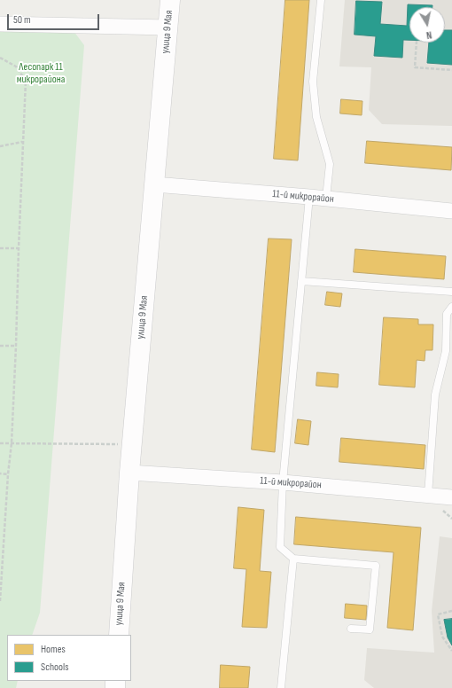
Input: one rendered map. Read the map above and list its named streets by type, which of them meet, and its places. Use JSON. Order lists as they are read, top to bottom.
{
  "streets": {
    "main road": ["улица 9 Мая"],
    "street": ["11-й микрорайон"]
  },
  "crossings": [
    ["улица 9 Мая", "11-й микрорайон"]
  ],
  "parks": ["Лесопарк 11 микрорайона"],
  "legend": ["Homes", "Schools"],
  "scale_bar": "50 m",
  "north": "bottom"
}
